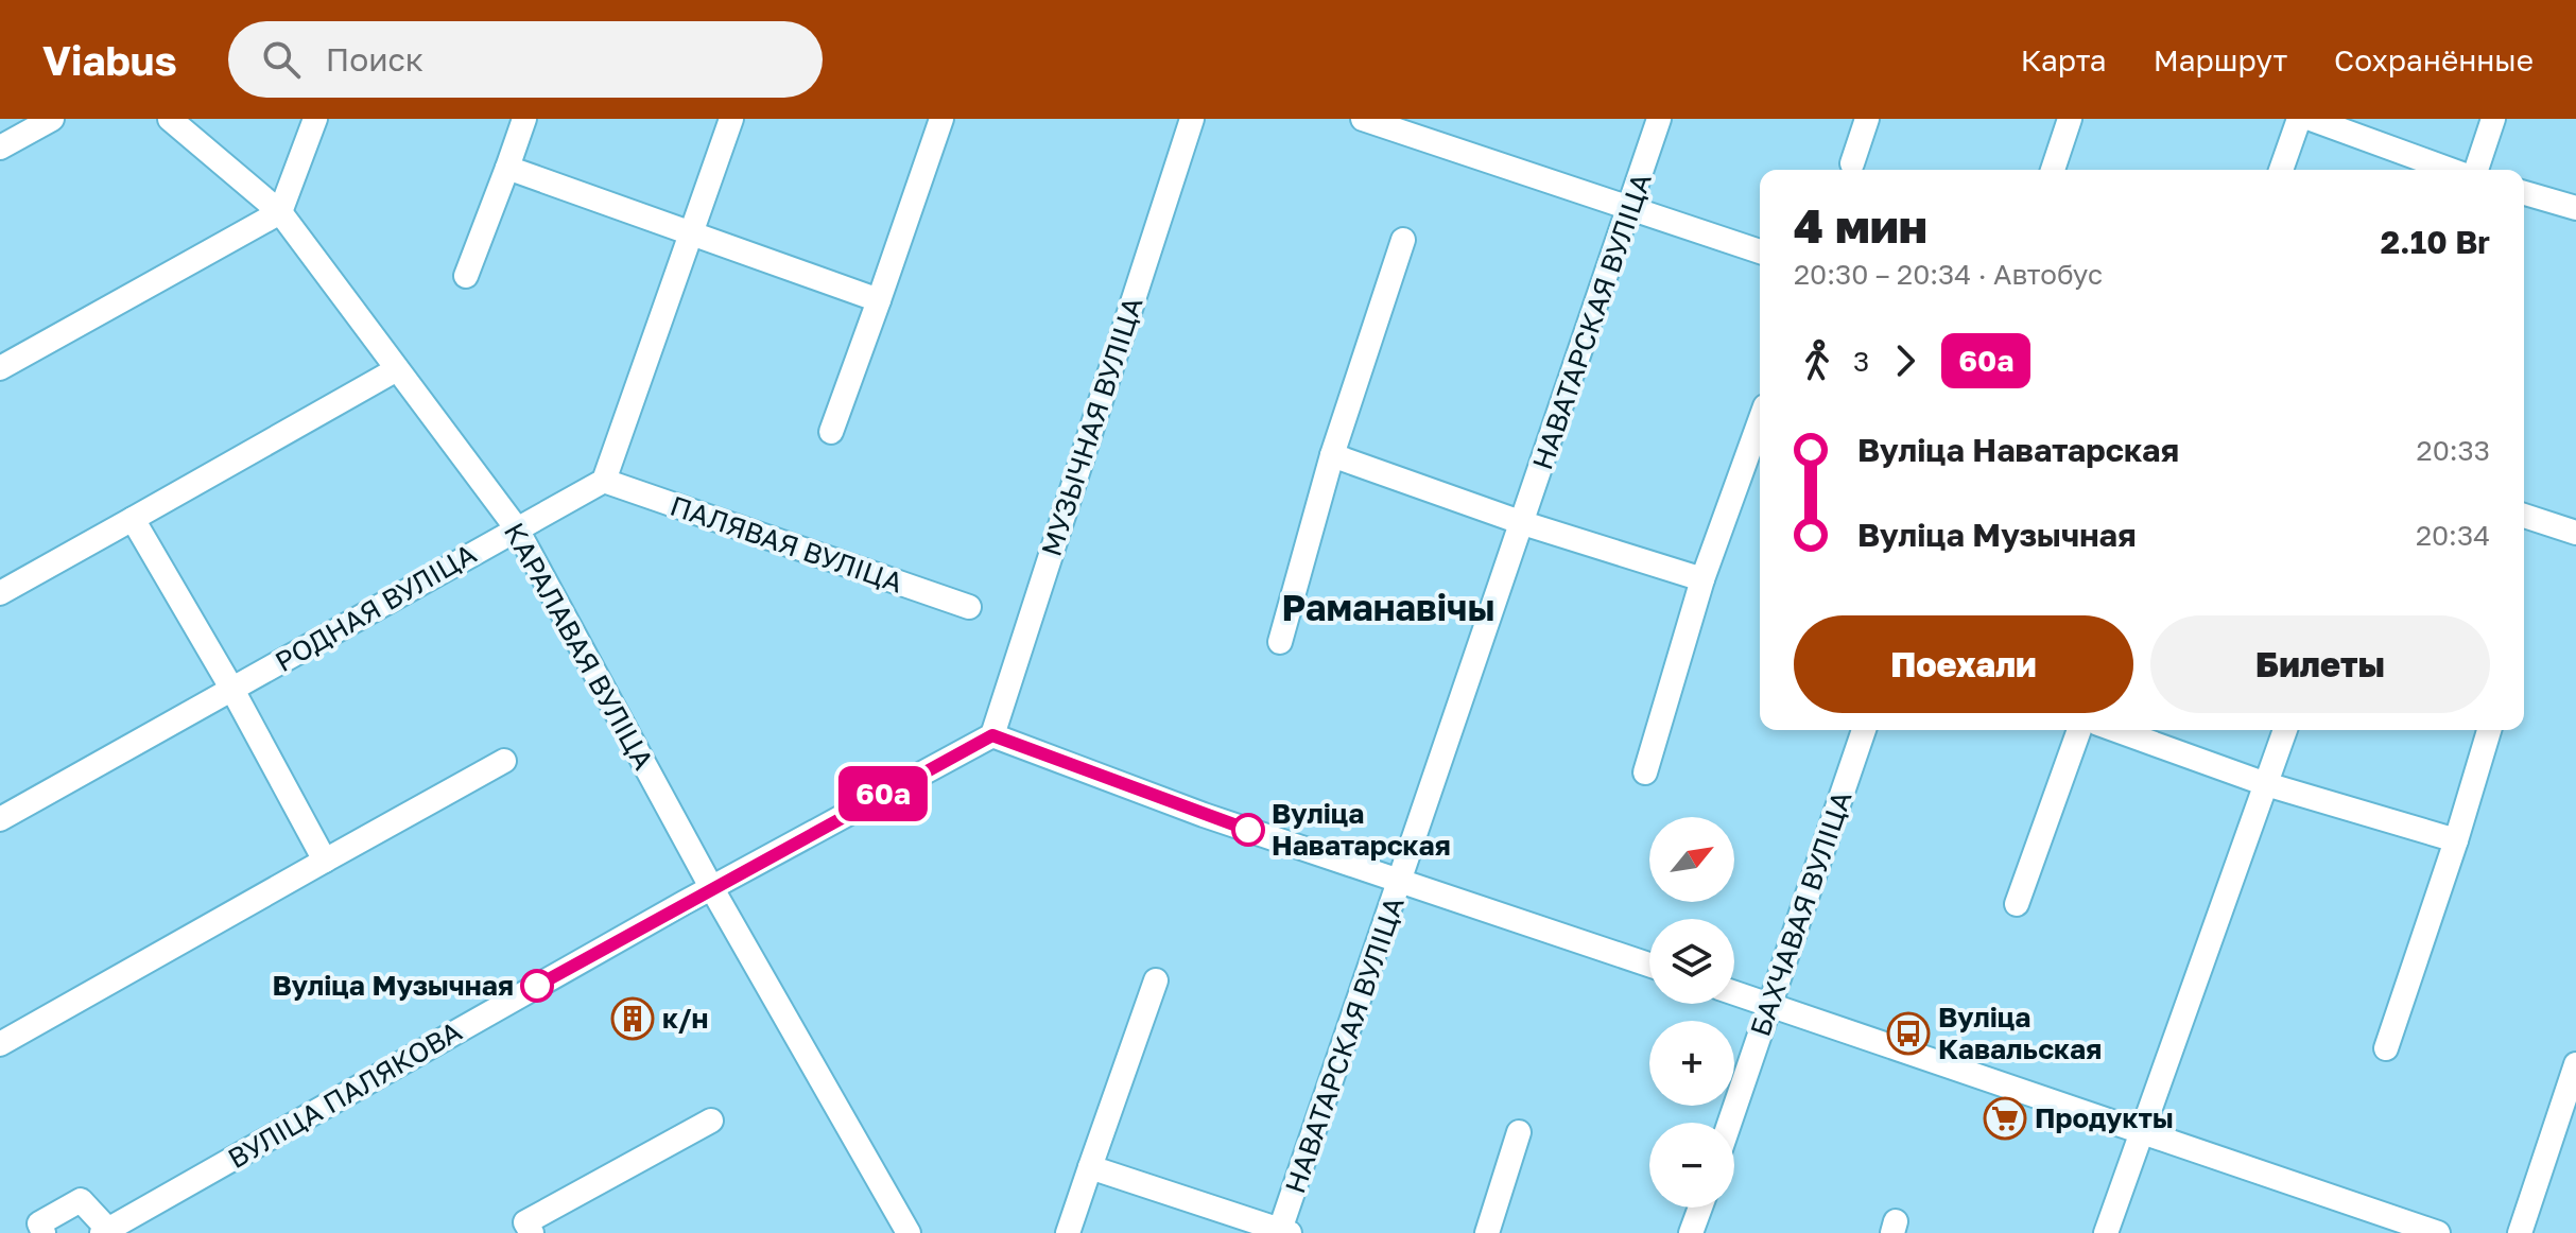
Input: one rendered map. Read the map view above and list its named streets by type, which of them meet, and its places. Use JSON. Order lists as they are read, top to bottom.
{
  "streets": {
    "street": [
      "НАВАТАРСКАЯ ВУЛІЦА",
      "МУЗЫЧНАЯ ВУЛІЦА",
      "ПАЛЯВАЯ ВУЛІЦА",
      "РОДНАЯ ВУЛІЦА",
      "КАРАЛАВАЯ ВУЛІЦА",
      "БАХЧАВАЯ ВУЛІЦА",
      "ВУЛІЦА ПАЛЯКОВА"
    ]
  },
  "crossings": [
    ["МУЗЫЧНАЯ ВУЛІЦА", "ВУЛІЦА ПАЛЯКОВА"],
    ["ПАЛЯВАЯ ВУЛІЦА", "РОДНАЯ ВУЛІЦА"],
    ["РОДНАЯ ВУЛІЦА", "КАРАЛАВАЯ ВУЛІЦА"],
    ["КАРАЛАВАЯ ВУЛІЦА", "ВУЛІЦА ПАЛЯКОВА"]
  ],
  "districts": ["Раманавічы"],
  "places": {
    "other": ["Вуліца Наватарская", "Вуліца Музычная"],
    "building": ["к/н"],
    "bus stop": ["Вуліца Кавальская"],
    "supermarket": ["Продукты"]
  },
  "lines": ["bus line 60а"],
  "north": "top right",
  "page": {
    "header": "Viabus",
    "search": "Поиск",
    "nav": ["Карта", "Маршрут", "Сохранённые"],
    "on_map": "60а",
    "heading": ["4 мин", "20:30 – 20:34 · Автобус", "2.10 Br"],
    "legs": ["3", "60а"],
    "list": [
      {
        "name": "Вуліца Наватарская",
        "value": "20:33"
      },
      {
        "name": "Вуліца Музычная",
        "value": "20:34"
      }
    ],
    "buttons": ["Поехали", "Билеты"],
    "map_buttons": ["+", "−"]
  }
}
